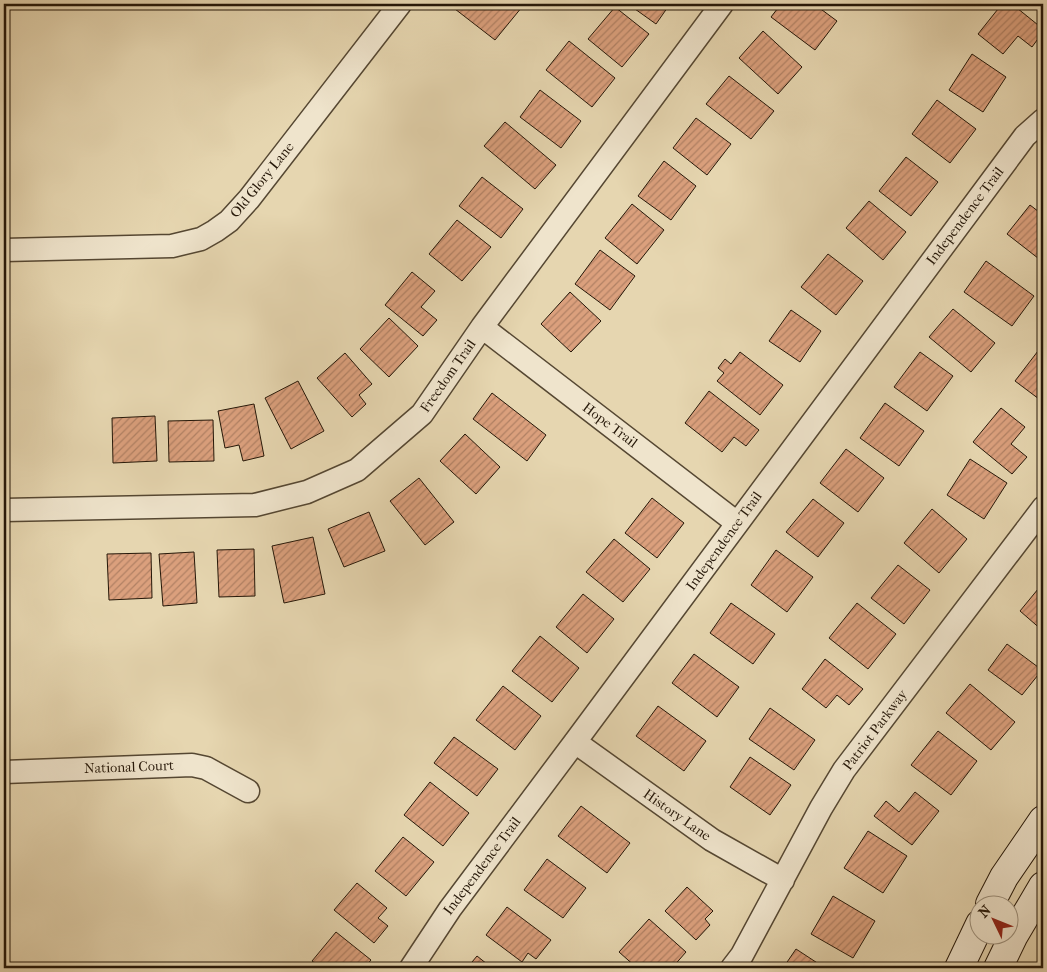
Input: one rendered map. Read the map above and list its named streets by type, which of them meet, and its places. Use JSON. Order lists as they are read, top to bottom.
{
  "streets": {
    "street": [
      "Old Glory Lane",
      "Independence Trail",
      "Freedom Trail",
      "Hope Trail",
      "Patriot Parkway",
      "National Court",
      "History Lane"
    ]
  },
  "crossings": [
    ["Independence Trail", "Hope Trail"],
    ["Independence Trail", "History Lane"],
    ["Freedom Trail", "Hope Trail"],
    ["Patriot Parkway", "History Lane"]
  ],
  "north": "top left"
}
